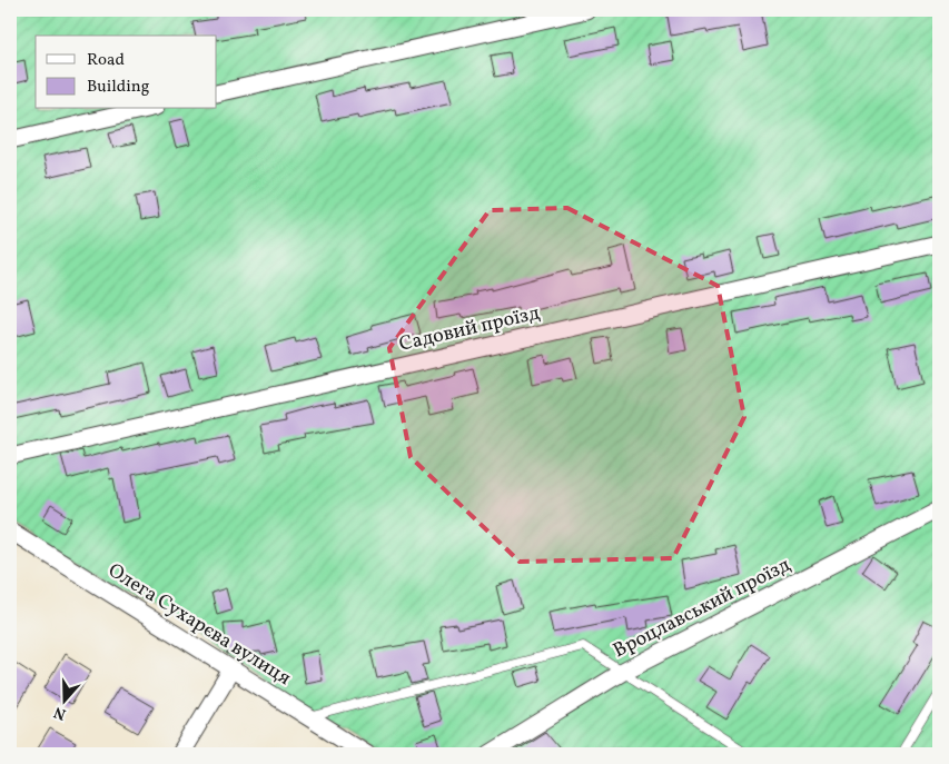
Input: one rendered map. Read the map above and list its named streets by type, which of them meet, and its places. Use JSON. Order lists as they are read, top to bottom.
{
  "streets": {
    "street": ["Садовий проїзд", "Вроцлавський проїзд", "Олега Сухарєва вулиця"]
  },
  "legend": ["Road", "Building"],
  "north": "bottom"
}
